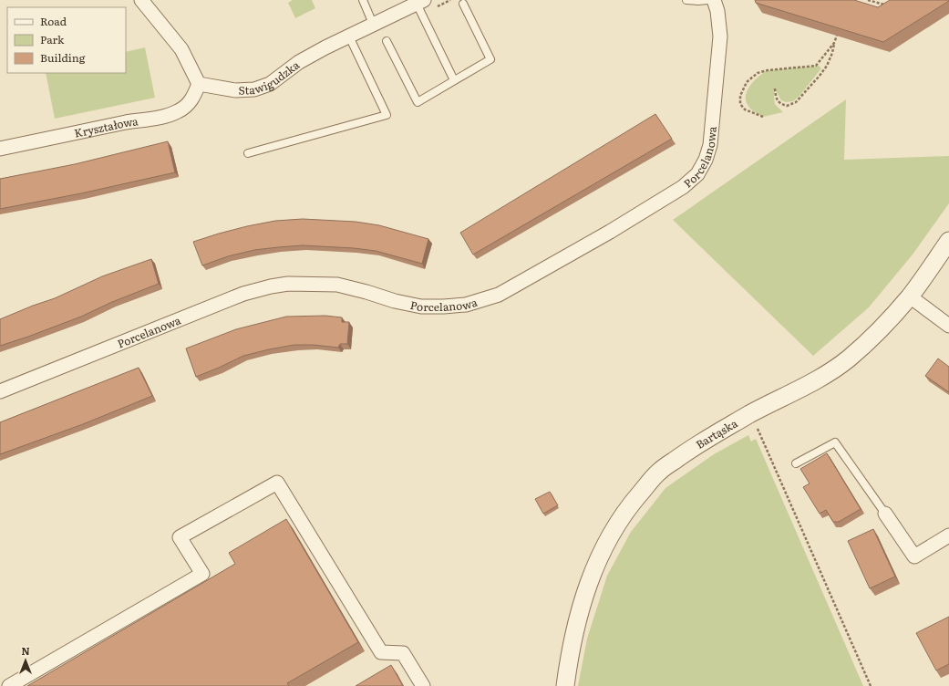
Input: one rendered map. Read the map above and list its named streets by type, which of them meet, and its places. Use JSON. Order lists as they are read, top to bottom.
{
  "streets": {
    "street": [
      "Stawigudzka",
      "Kryształowa",
      "Porcelanowa",
      "Bartąska"
    ]
  },
  "crossings": [
    ["Stawigudzka", "Kryształowa"]
  ],
  "legend": ["Road", "Park", "Building"],
  "north": "top"
}
